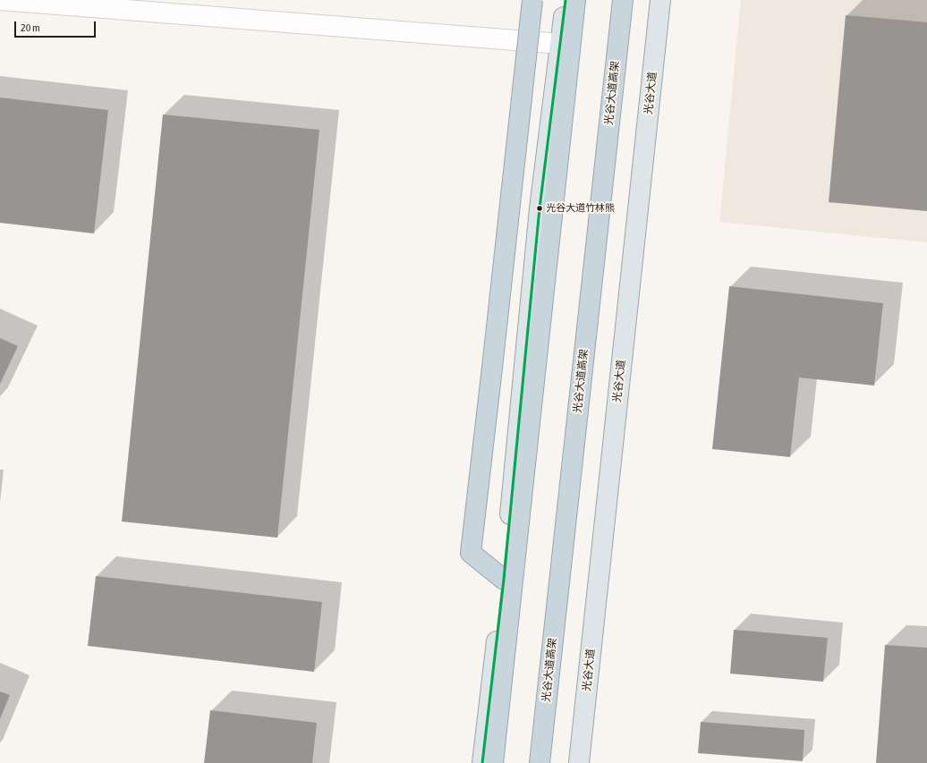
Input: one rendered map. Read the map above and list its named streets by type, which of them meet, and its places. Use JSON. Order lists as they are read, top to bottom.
{
  "streets": {
    "highway": ["光谷大道高架"],
    "main road": ["光谷大道"]
  },
  "places": ["光谷大道竹林熊"],
  "scale_bar": "20 m"
}
